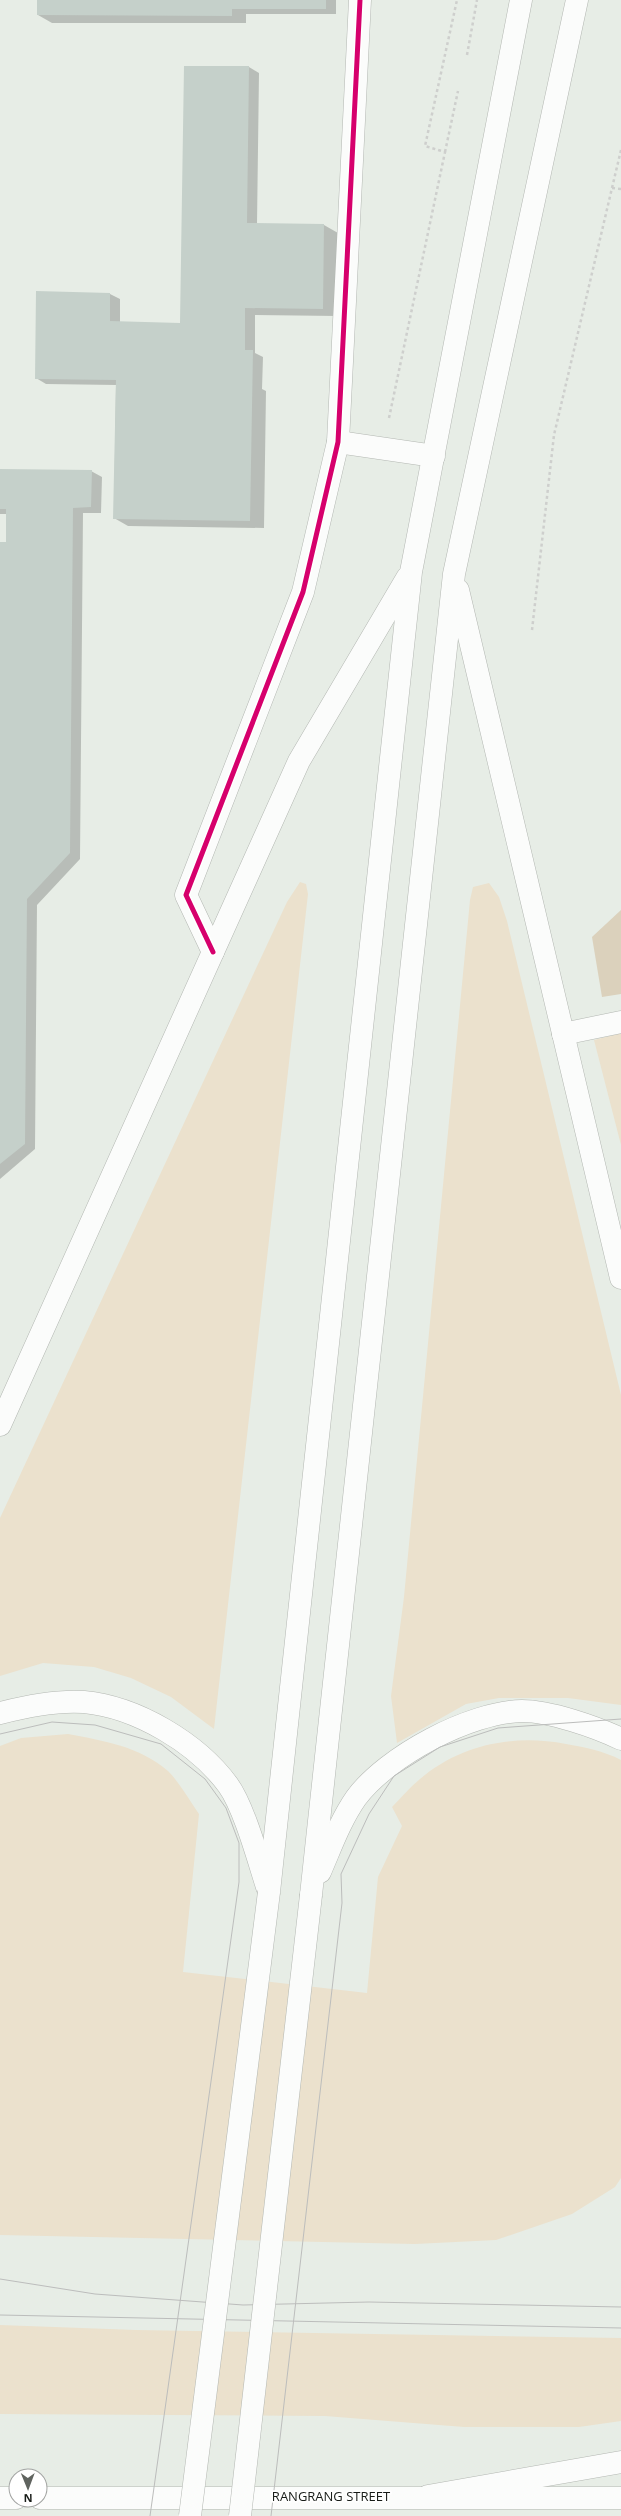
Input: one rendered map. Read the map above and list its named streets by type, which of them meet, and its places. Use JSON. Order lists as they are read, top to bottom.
{
  "streets": {
    "main road": ["RANGRANG STREET"]
  },
  "north": "bottom"
}
